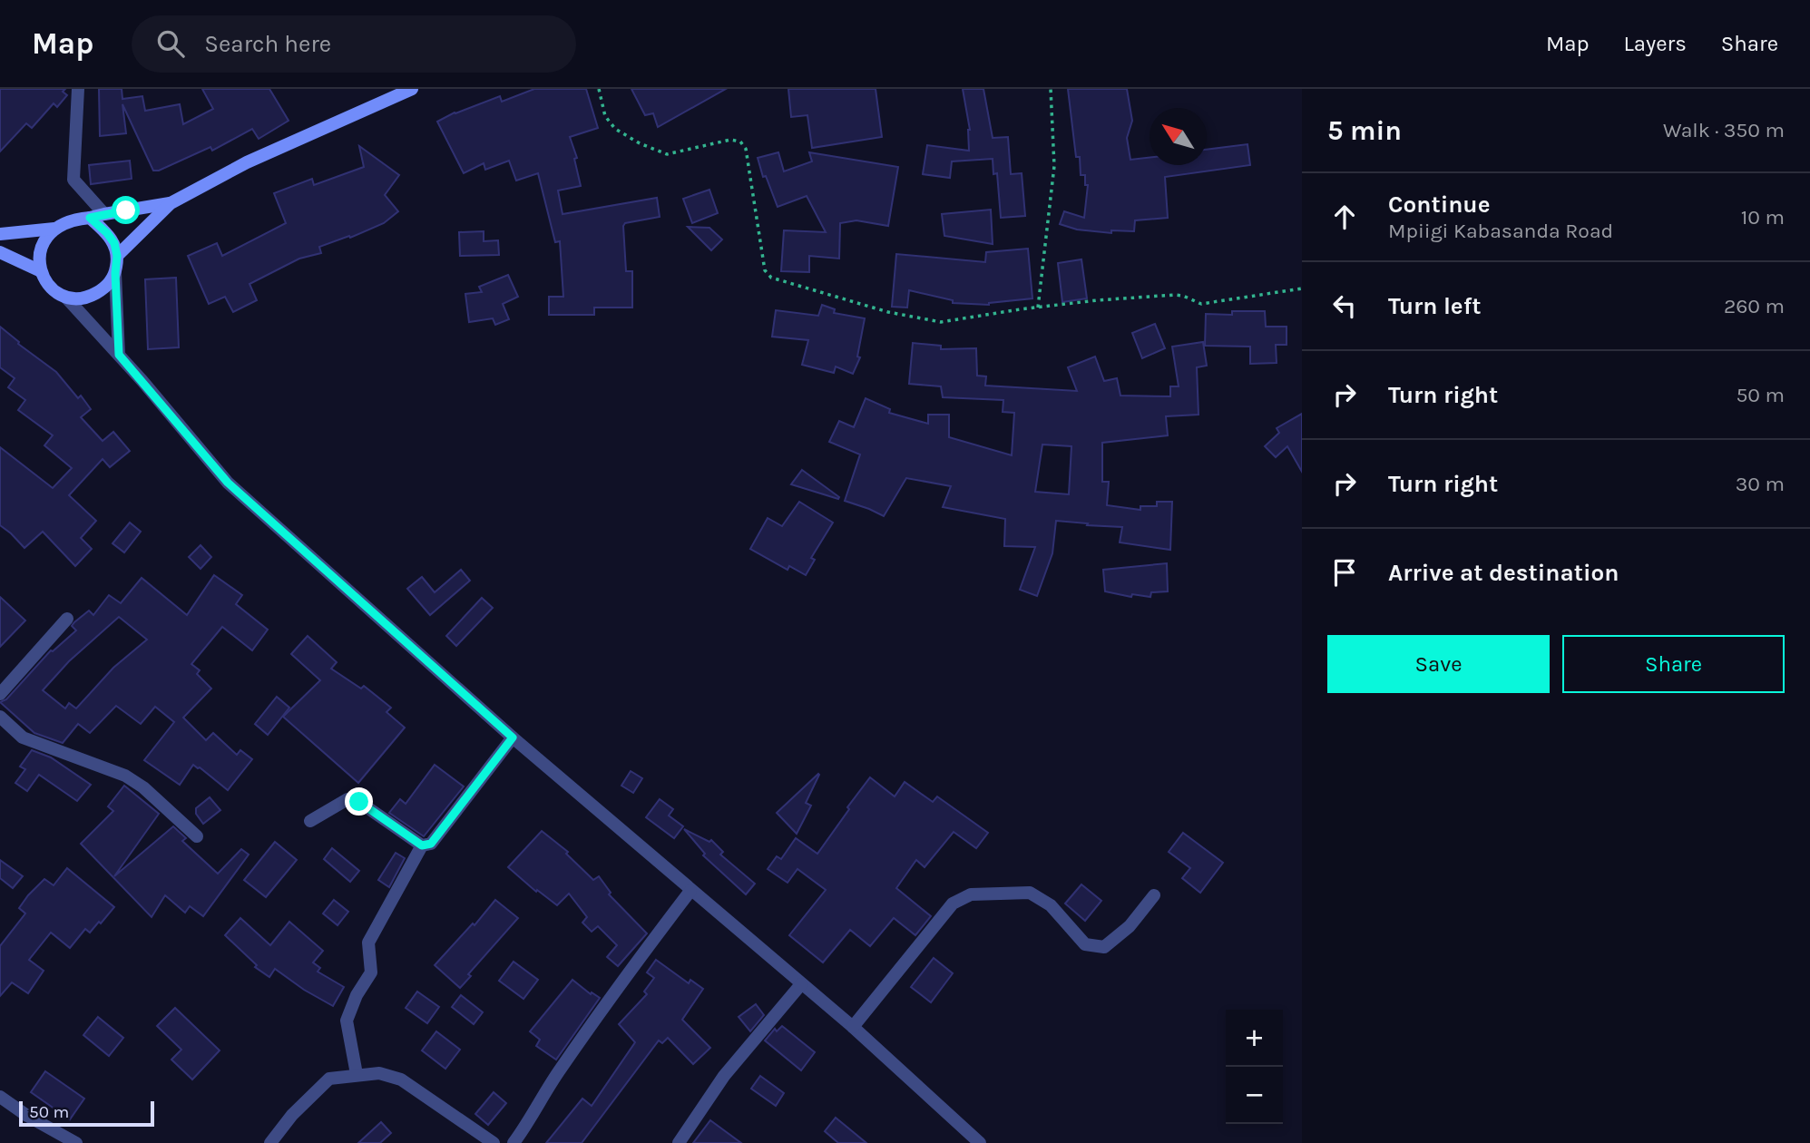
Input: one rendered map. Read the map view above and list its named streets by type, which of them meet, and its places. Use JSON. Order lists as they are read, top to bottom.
{
  "scale_bar": "50 m",
  "north": "top left",
  "page": {
    "header": "Map",
    "search": "Search here",
    "nav": ["Map", "Layers", "Share"],
    "heading": ["5 min", "Walk · 350 m"],
    "list": [
      ["Continue", "Mpiigi Kabasanda Road", "10 m"],
      ["Turn left", "260 m"],
      ["Turn right", "50 m"],
      ["Turn right", "30 m"],
      "Arrive at destination"
    ],
    "buttons": ["Save", "Share"],
    "map_buttons": ["+", "−"],
    "scale": "50 m"
  }
}
